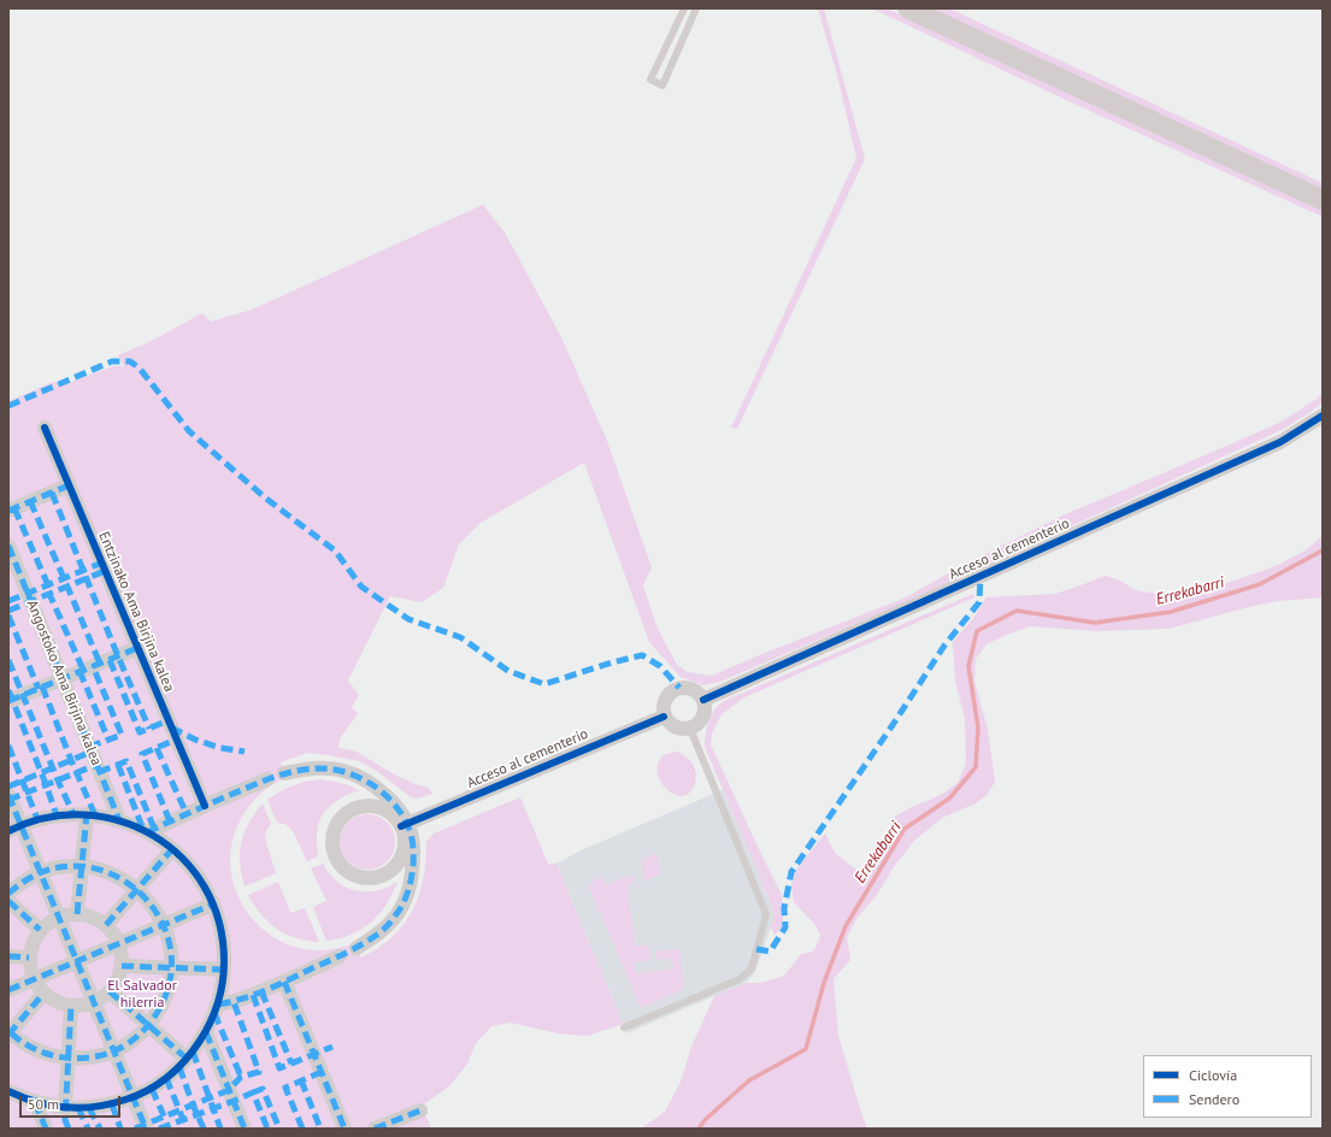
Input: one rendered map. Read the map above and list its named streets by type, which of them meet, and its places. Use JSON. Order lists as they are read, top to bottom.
{
  "streets": {
    "street": ["Acceso al cementerio", "Entzinako Ama Birjina kalea", "Angostoko Ama Birjina kalea"]
  },
  "water": ["Errekabarri"],
  "parks": ["El Salvador hilerria"],
  "legend": ["Ciclovía", "Sendero"],
  "scale_bar": "50 m"
}
